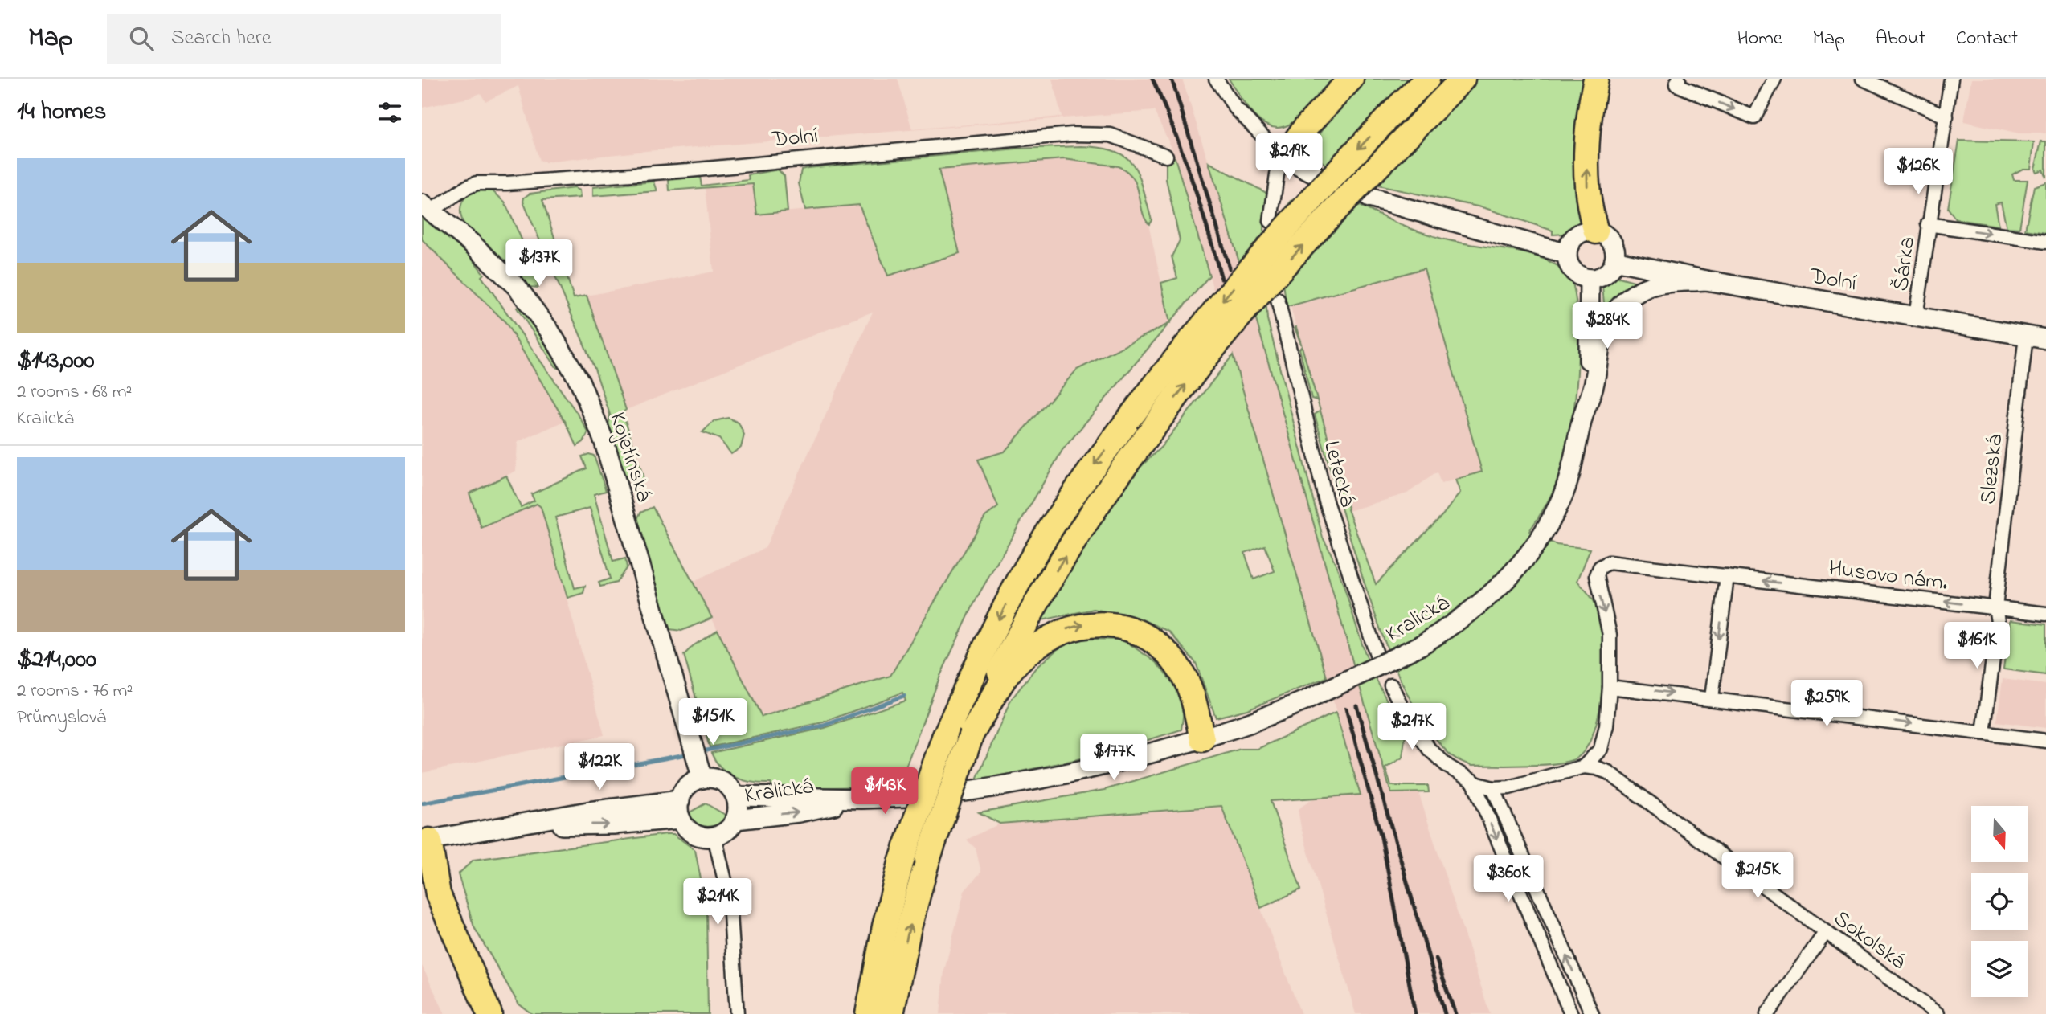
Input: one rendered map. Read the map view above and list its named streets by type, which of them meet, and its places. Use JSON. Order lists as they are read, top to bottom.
{
  "streets": {
    "main road": ["Dolní", "Kojetínská", "Kralická"],
    "street": [
      "Šárka",
      "Slezská",
      "Letecká",
      "Husovo nám.",
      "Sokolská"
    ]
  },
  "crossings": [
    ["Dolní", "Šárka"],
    ["Dolní", "Kojetínská"],
    ["Dolní", "Slezská"],
    ["Dolní", "Kralická"],
    ["Kojetínská", "Kralická"],
    ["Slezská", "Husovo nám."]
  ],
  "north": "bottom",
  "page": {
    "header": "Map",
    "search": "Search here",
    "nav": [
      "Home",
      "Map",
      "About",
      "Contact"
    ],
    "heading": "14 homes",
    "price": [
      "$219K",
      "$126K",
      "$137K",
      "$284K",
      "$161K",
      "$259K",
      "$151K",
      "$217K",
      "$177K",
      "$122K",
      "$143K",
      "$215K",
      "$360K",
      "$214K"
    ],
    "list": [
      {
        "name": "$143,000",
        "note": "2 rooms · 68 m² · Kralická"
      },
      {
        "name": "$214,000",
        "note": "2 rooms · 76 m² · Průmyslová"
      }
    ]
  }
}
